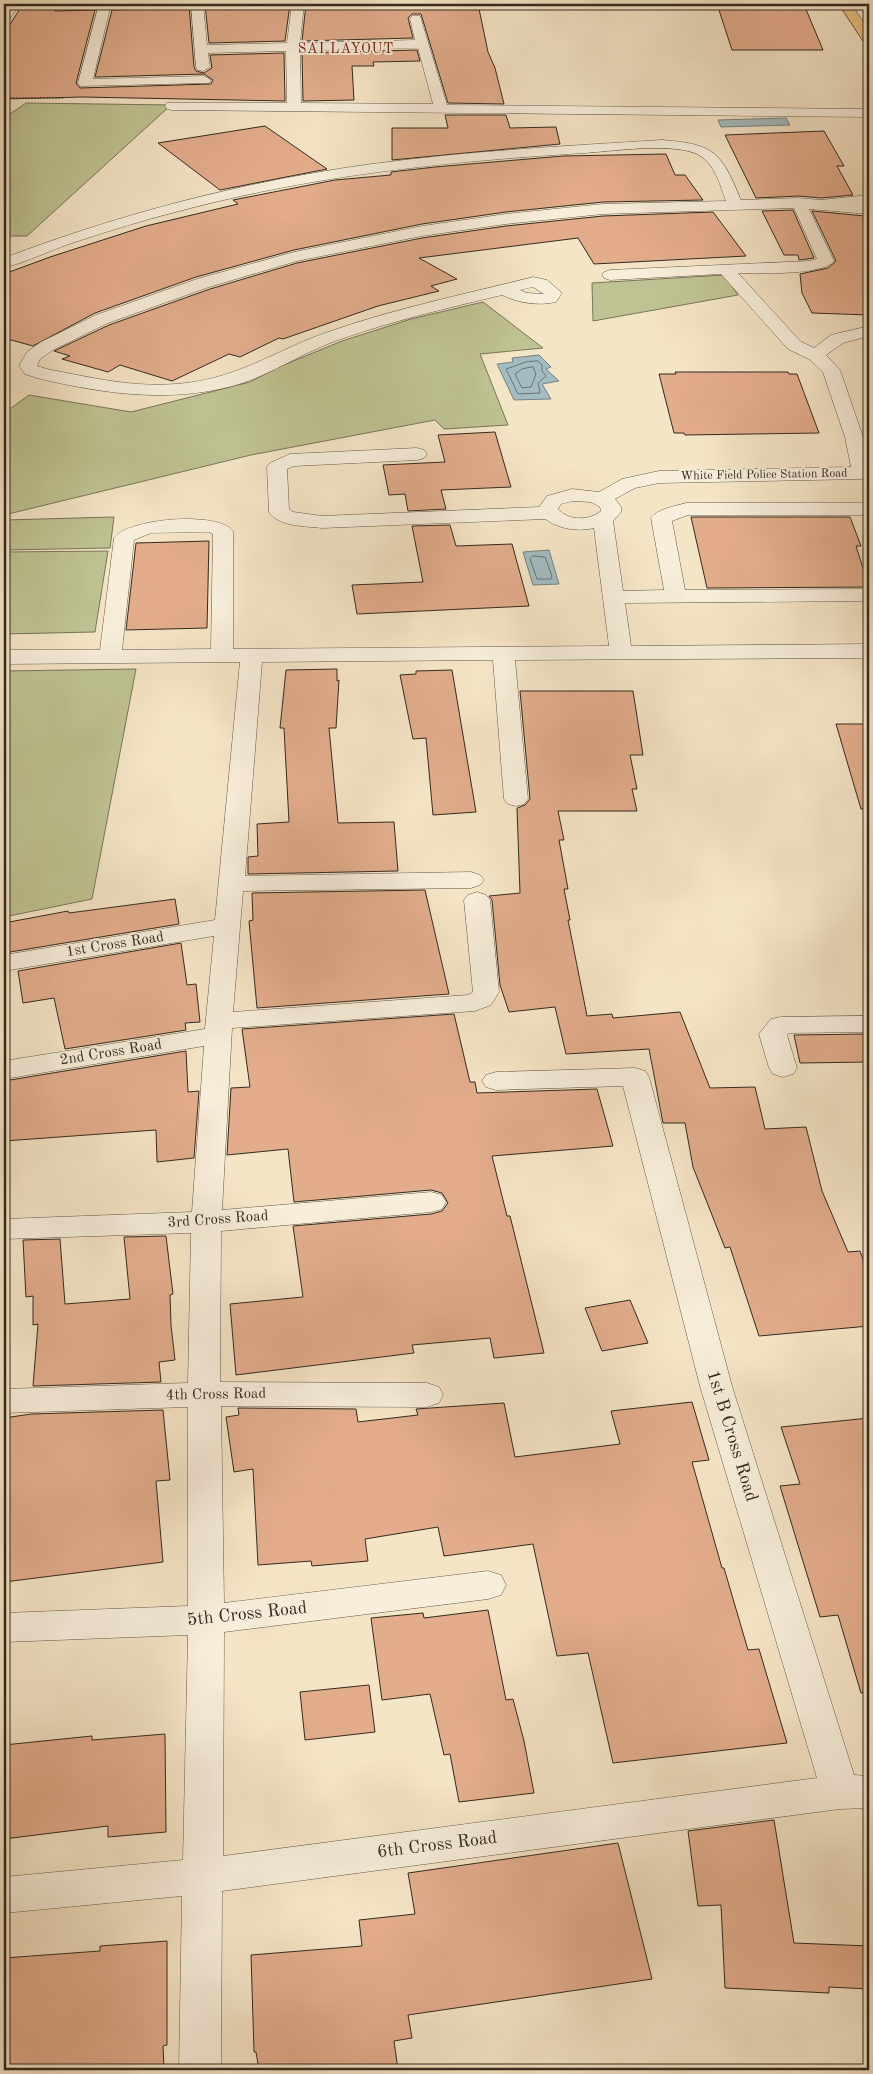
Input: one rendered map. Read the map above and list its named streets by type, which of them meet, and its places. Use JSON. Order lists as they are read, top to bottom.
{
  "streets": {
    "street": [
      "White Field Police Station Road",
      "1st Cross Road",
      "2nd Cross Road",
      "3rd Cross Road",
      "4th Cross Road",
      "1st B Cross Road",
      "5th Cross Road",
      "6th Cross Road"
    ]
  },
  "crossings": [
    ["1st B Cross Road", "6th Cross Road"]
  ],
  "districts": ["SAI LAYOUT"]
}
